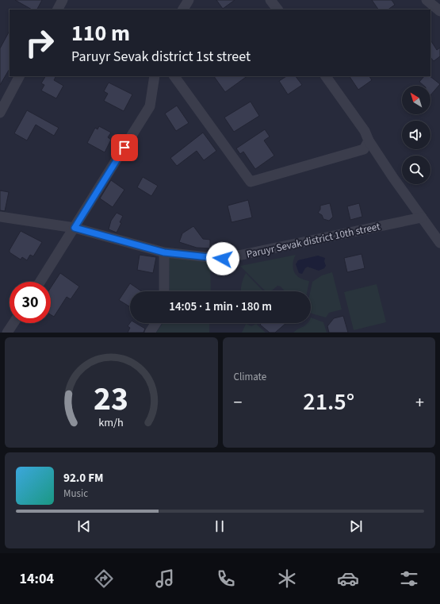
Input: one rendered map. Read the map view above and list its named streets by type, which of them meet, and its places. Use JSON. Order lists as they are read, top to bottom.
{
  "streets": {
    "street": ["Paruyr Sevak district 10th street"]
  },
  "north": "top left",
  "page": {
    "turn": ["110 m", "Paruyr Sevak district 1st street"],
    "limit": "30",
    "trip": "14:05 · 1 min · 180 m",
    "tile": "Climate",
    "heat": ["−", "21.5°", "+"],
    "song": ["92.0 FM", "Music"],
    "tabs": "14:04",
    "gauge": ["23", "km/h"]
  }
}
